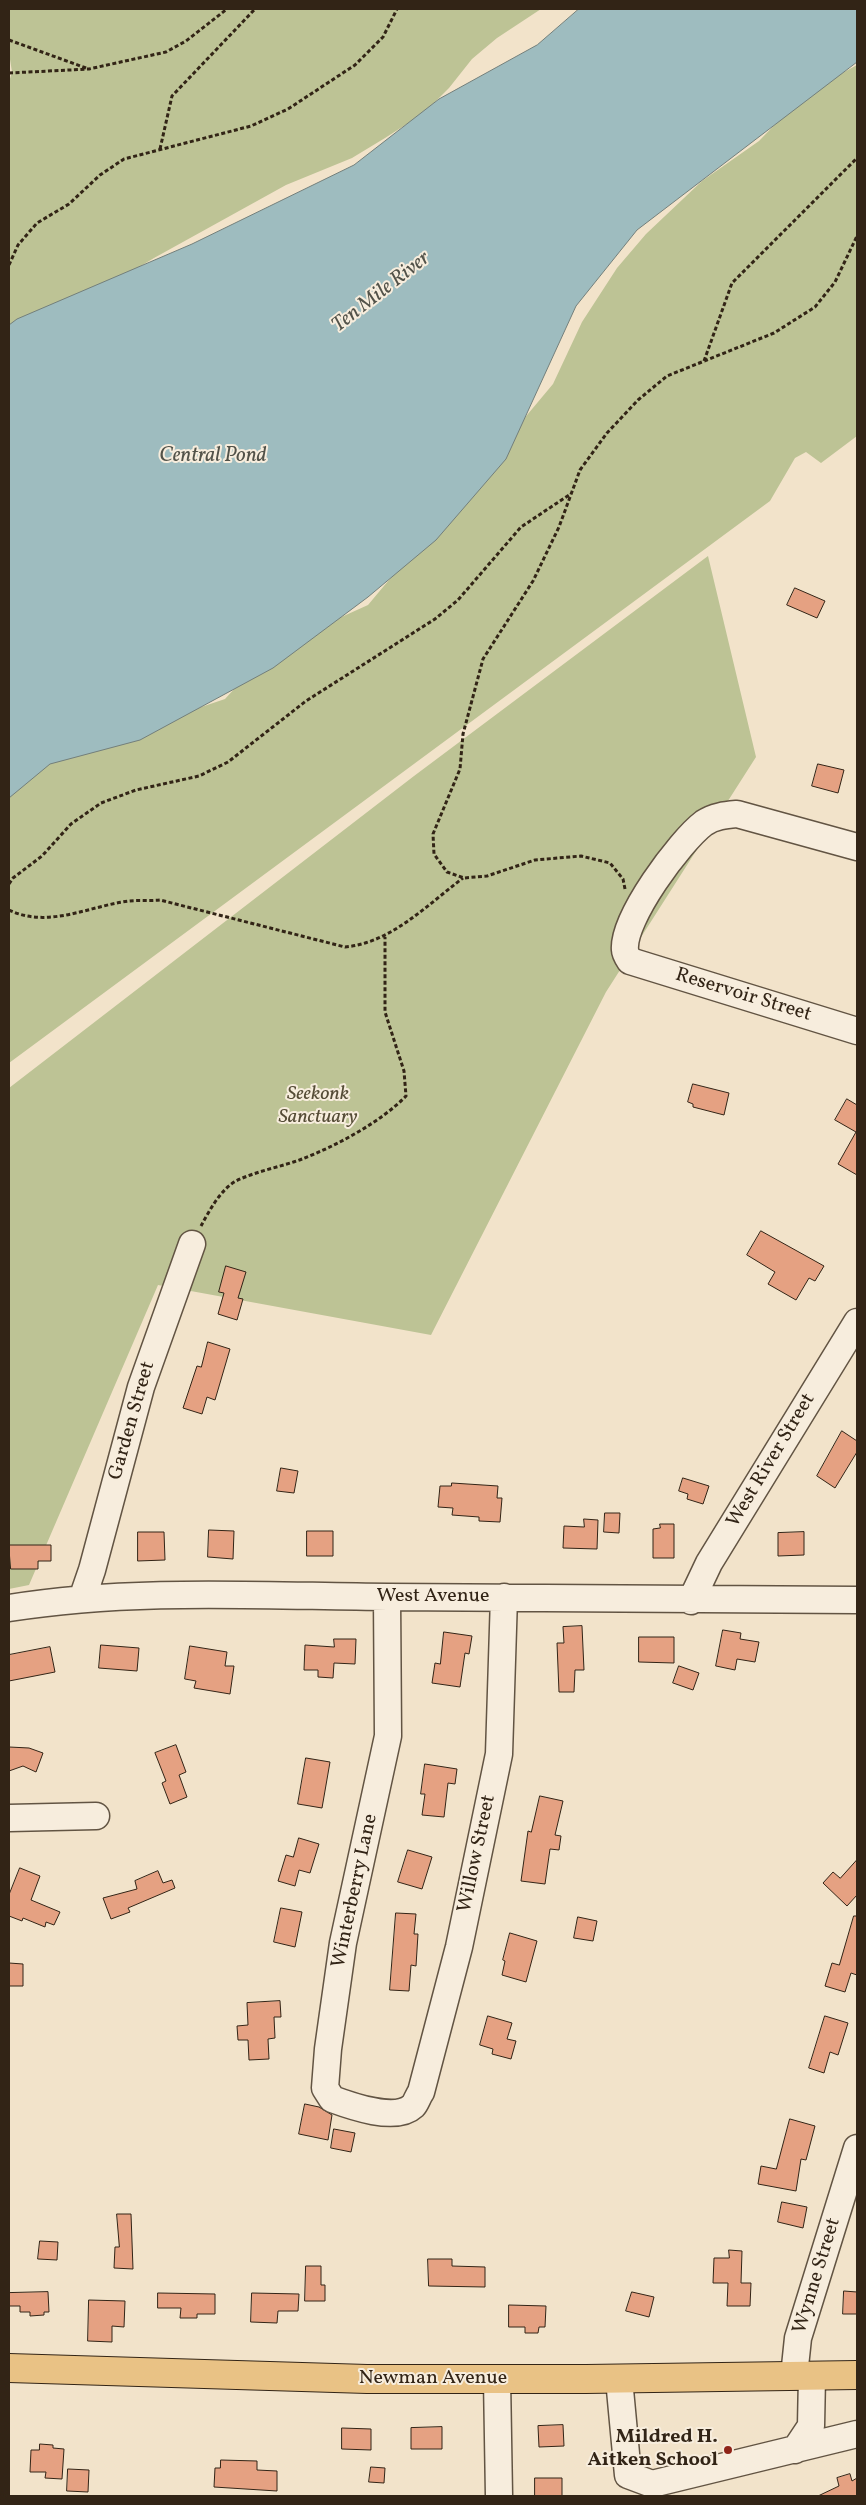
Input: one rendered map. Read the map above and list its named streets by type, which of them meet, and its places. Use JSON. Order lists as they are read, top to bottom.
{
  "streets": {
    "main road": ["Newman Avenue"],
    "street": [
      "Reservoir Street",
      "Garden Street",
      "West River Street",
      "West Avenue",
      "Willow Street",
      "Winterberry Lane",
      "Wynne Street"
    ]
  },
  "crossings": [
    ["Garden Street", "West Avenue"],
    ["West River Street", "West Avenue"],
    ["West Avenue", "Willow Street"],
    ["West Avenue", "Winterberry Lane"],
    ["Willow Street", "Winterberry Lane"],
    ["Wynne Street", "Newman Avenue"]
  ],
  "water": ["Ten Mile River", "Central Pond"],
  "parks": ["Seekonk Sanctuary"],
  "places": ["Mildred H. Aitken School"]
}
